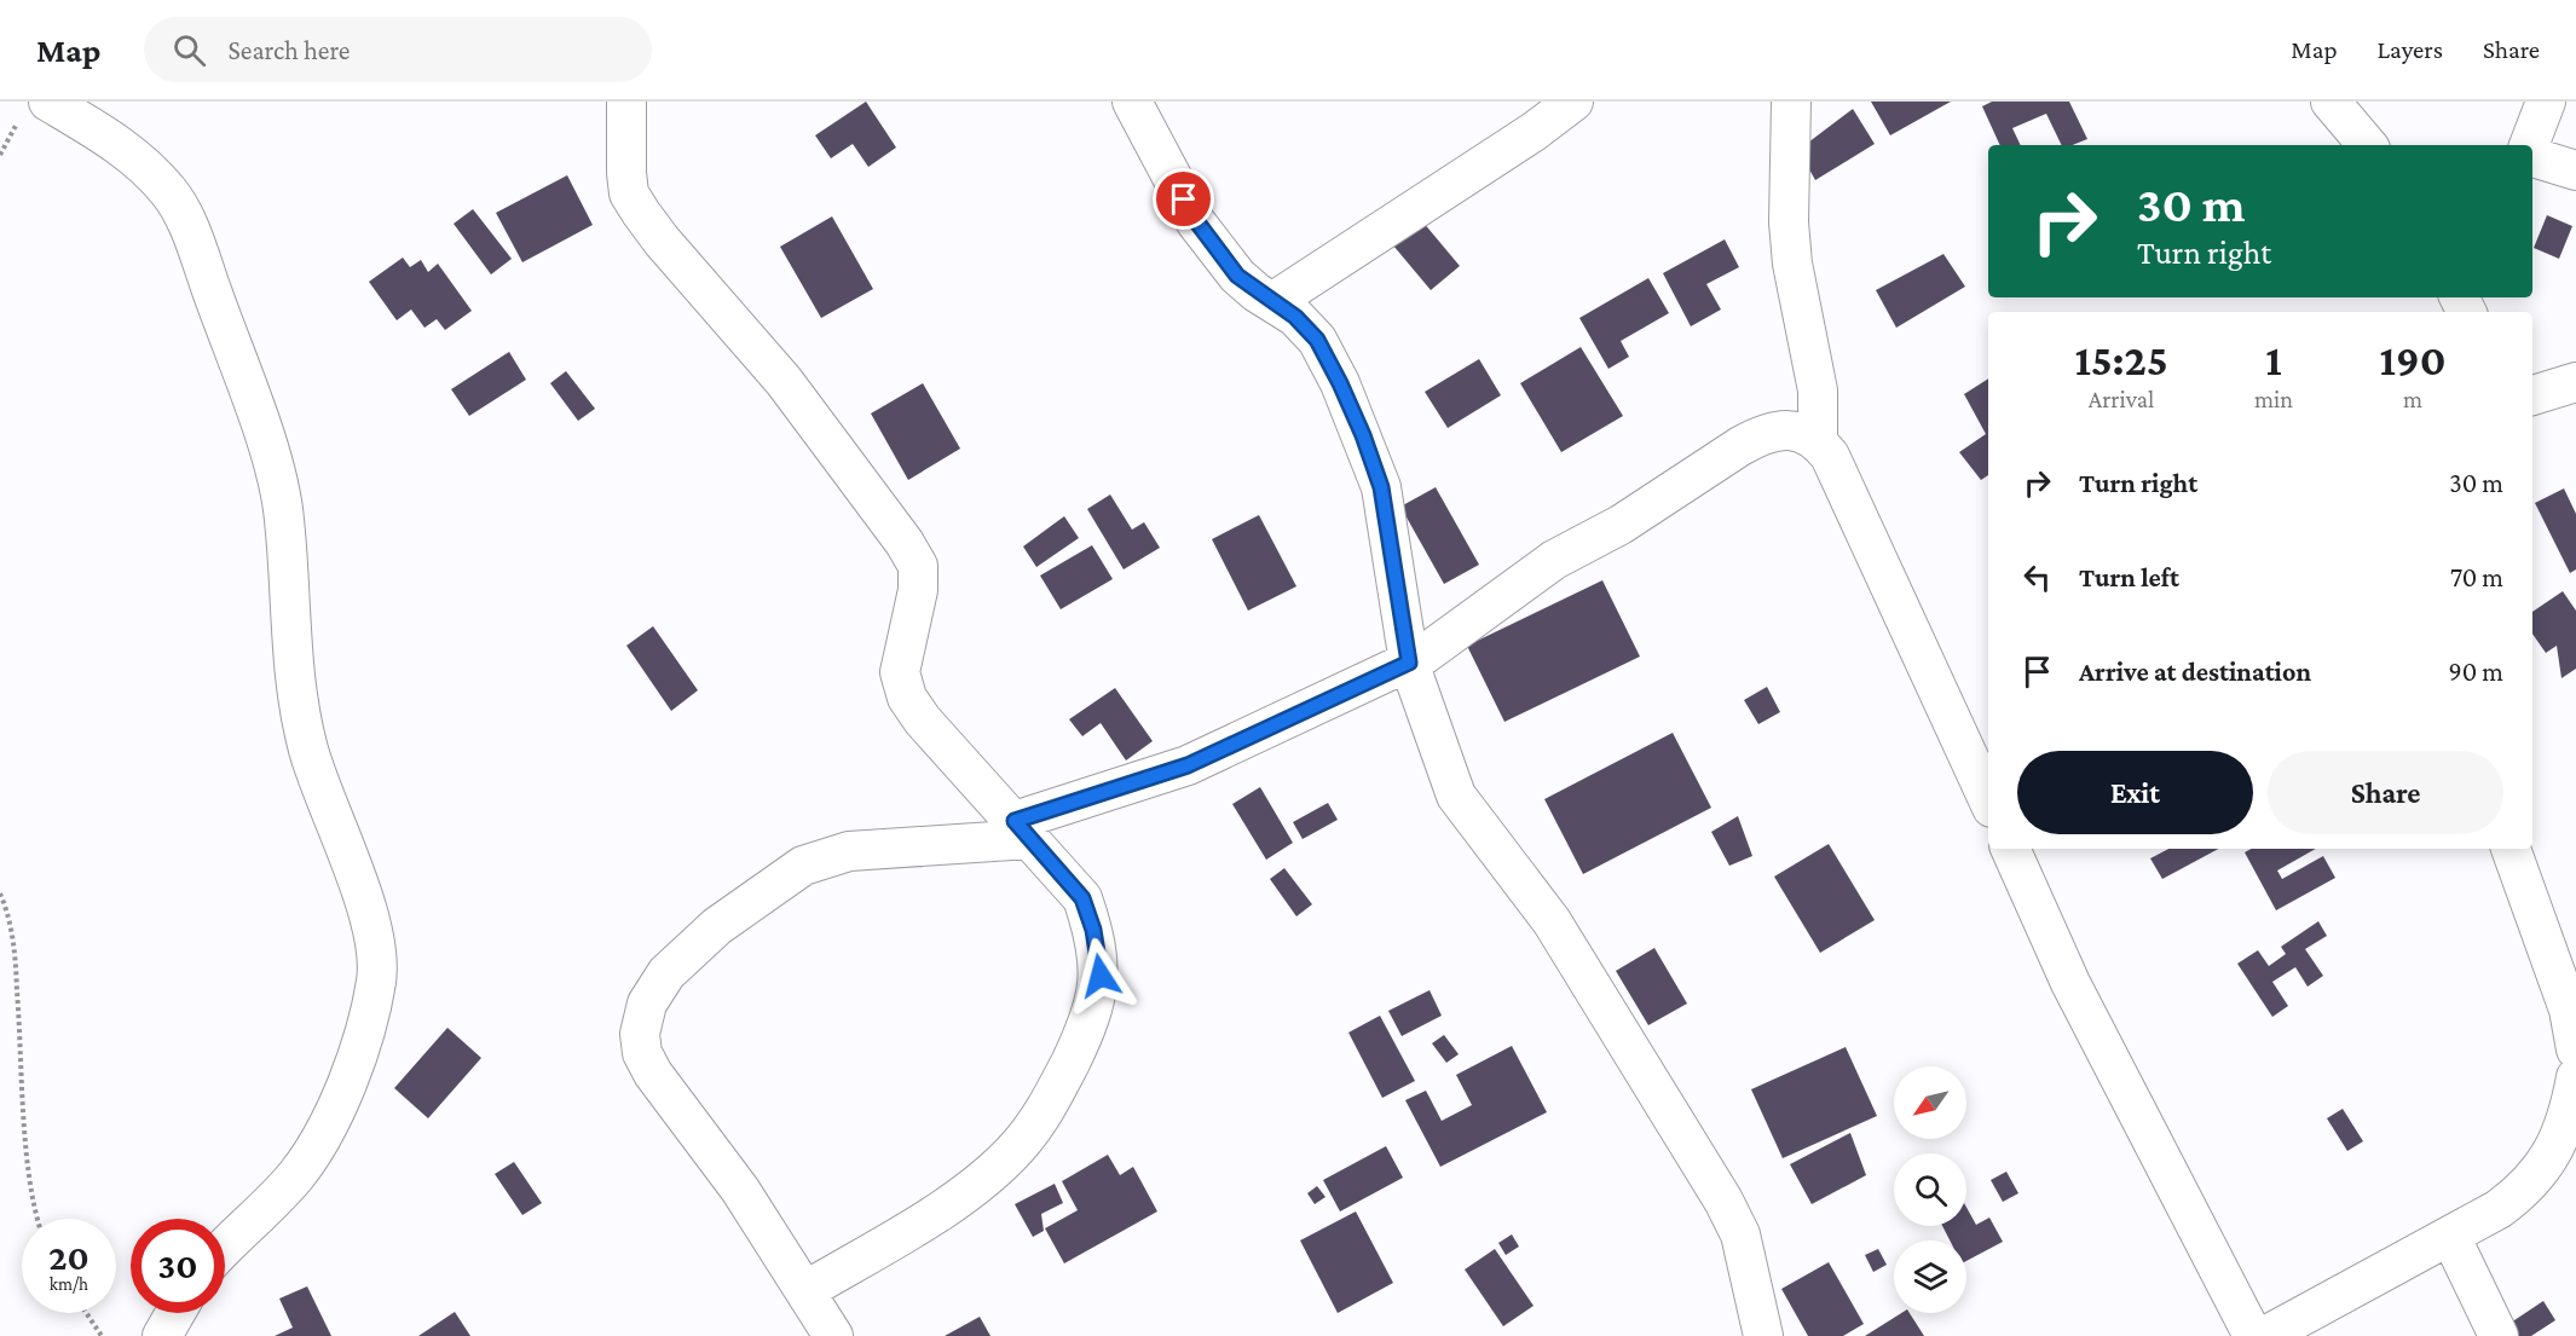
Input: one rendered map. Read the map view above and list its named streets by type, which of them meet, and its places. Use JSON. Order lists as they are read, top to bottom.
{
  "north": "bottom left",
  "page": {
    "header": "Map",
    "search": "Search here",
    "nav": ["Map", "Layers", "Share"],
    "turn": ["30 m", "Turn right"],
    "eta": [
      "15:25",
      "Arrival",
      "1",
      "min",
      "190",
      "m"
    ],
    "list": [
      {
        "name": "Turn right",
        "value": "30 m"
      },
      {
        "name": "Turn left",
        "value": "70 m"
      },
      {
        "name": "Arrive at destination",
        "value": "90 m"
      }
    ],
    "buttons": ["Exit", "Share"],
    "speed": "20 km/h",
    "limit": "30"
  }
}
